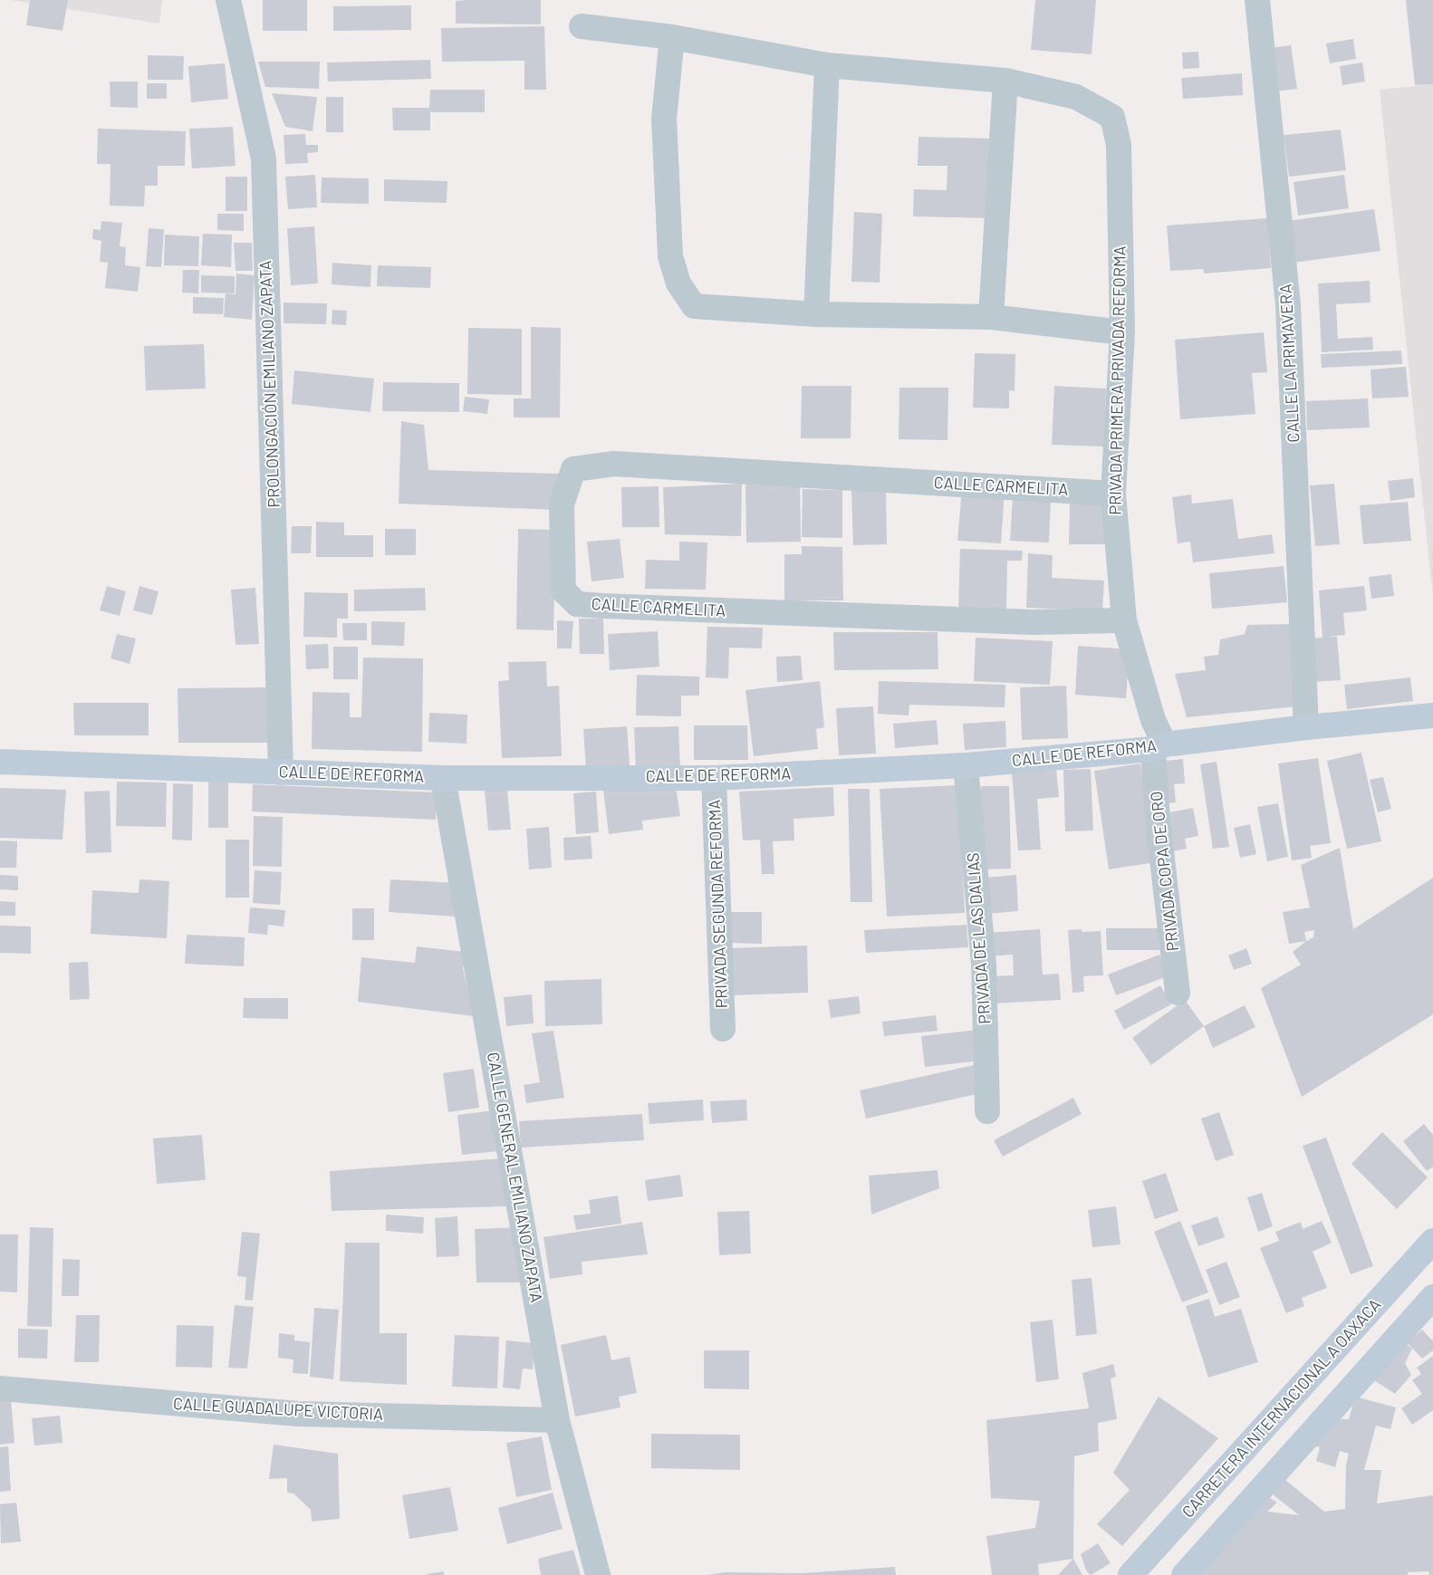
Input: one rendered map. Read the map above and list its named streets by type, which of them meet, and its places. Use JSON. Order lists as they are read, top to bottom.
{
  "streets": {
    "main road": ["CALLE DE REFORMA", "CARRETERA INTERNACIONAL A OAXACA"],
    "street": [
      "CALLE LA PRIMAVERA",
      "PRIVADA PRIMERA PRIVADA REFORMA",
      "PROLONGACIÓN EMILIANO ZAPATA",
      "CALLE CARMELITA",
      "PRIVADA COPA DE ORO",
      "PRIVADA SEGUNDA REFORMA",
      "PRIVADA DE LAS DALIAS",
      "CALLE GENERAL EMILIANO ZAPATA",
      "CALLE GUADALUPE VICTORIA"
    ]
  },
  "crossings": [
    ["CALLE LA PRIMAVERA", "CALLE DE REFORMA"],
    ["PRIVADA PRIMERA PRIVADA REFORMA", "CALLE CARMELITA"],
    ["PRIVADA PRIMERA PRIVADA REFORMA", "CALLE DE REFORMA"],
    ["PRIVADA PRIMERA PRIVADA REFORMA", "PRIVADA COPA DE ORO"],
    ["PROLONGACIÓN EMILIANO ZAPATA", "CALLE DE REFORMA"],
    ["CALLE DE REFORMA", "PRIVADA COPA DE ORO"],
    ["CALLE DE REFORMA", "PRIVADA SEGUNDA REFORMA"],
    ["CALLE DE REFORMA", "PRIVADA DE LAS DALIAS"],
    ["CALLE DE REFORMA", "CALLE GENERAL EMILIANO ZAPATA"],
    ["CALLE GENERAL EMILIANO ZAPATA", "CALLE GUADALUPE VICTORIA"]
  ]
}
